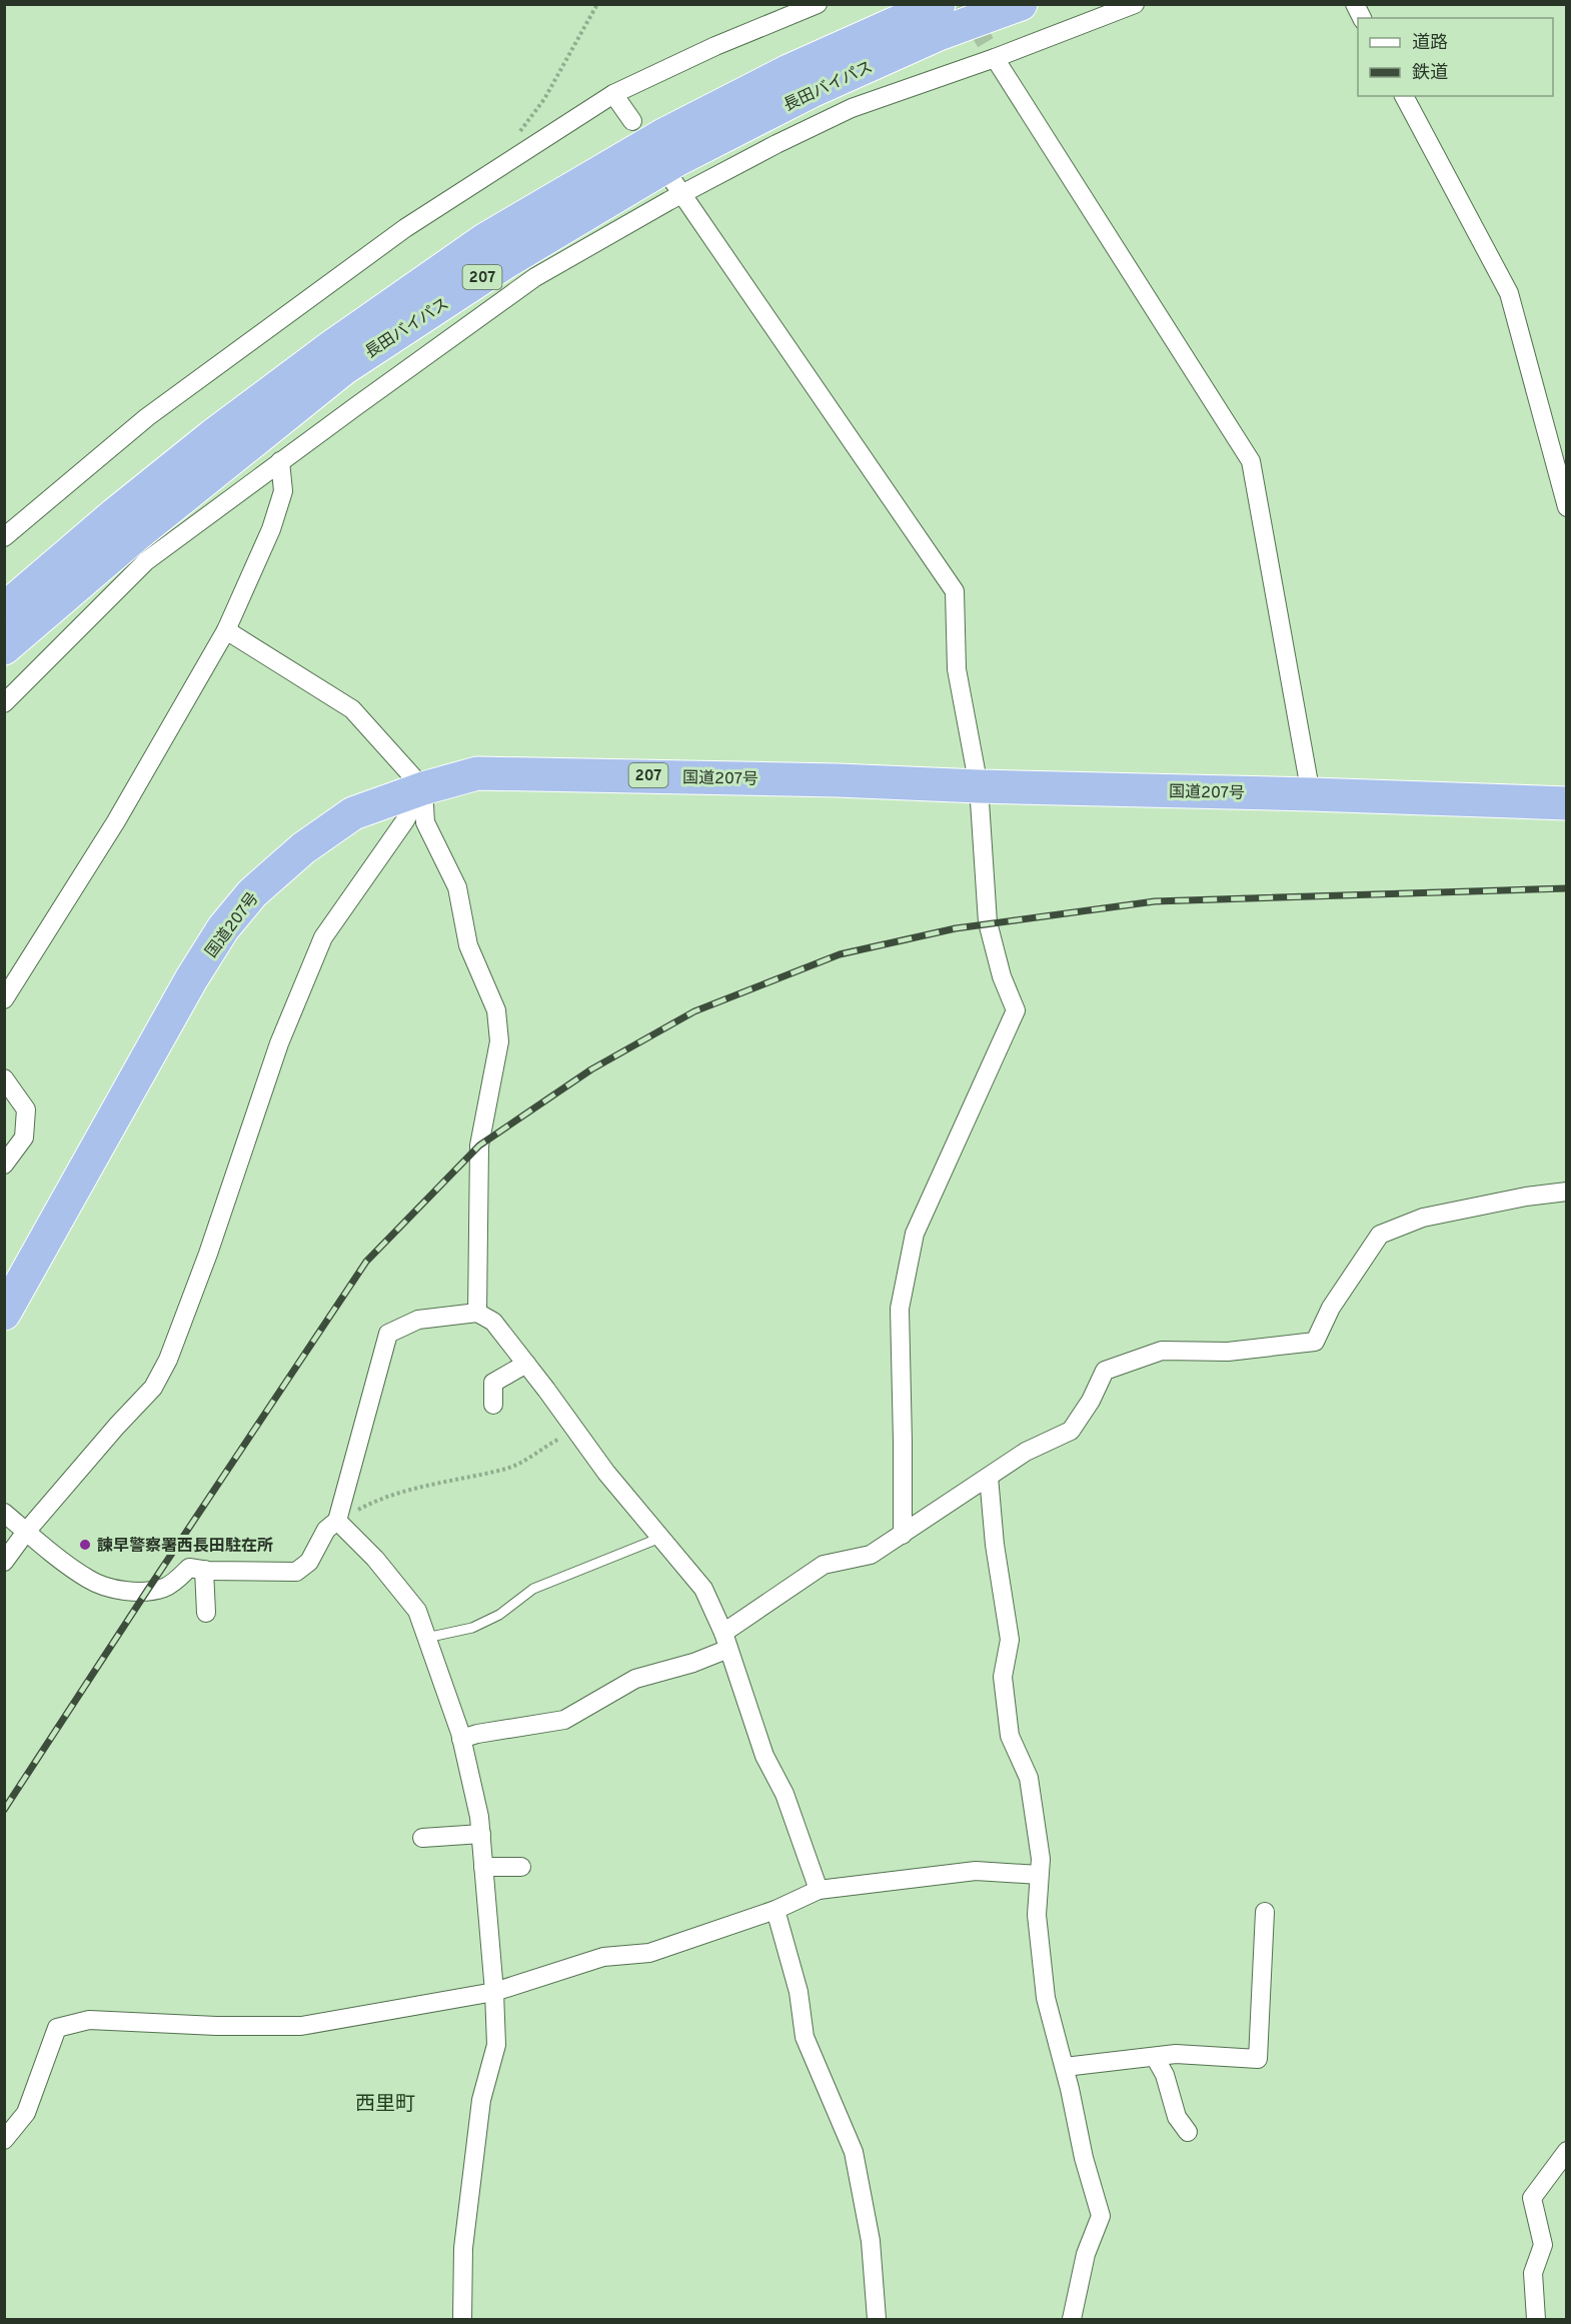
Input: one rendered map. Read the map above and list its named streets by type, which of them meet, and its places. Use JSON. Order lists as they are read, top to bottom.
{
  "streets": {
    "highway": ["長田バイパス", "207", "国道207号"]
  },
  "districts": ["西里町"],
  "places": ["諫早警察署西長田駐在所"],
  "legend": ["道路", "鉄道"]
}
